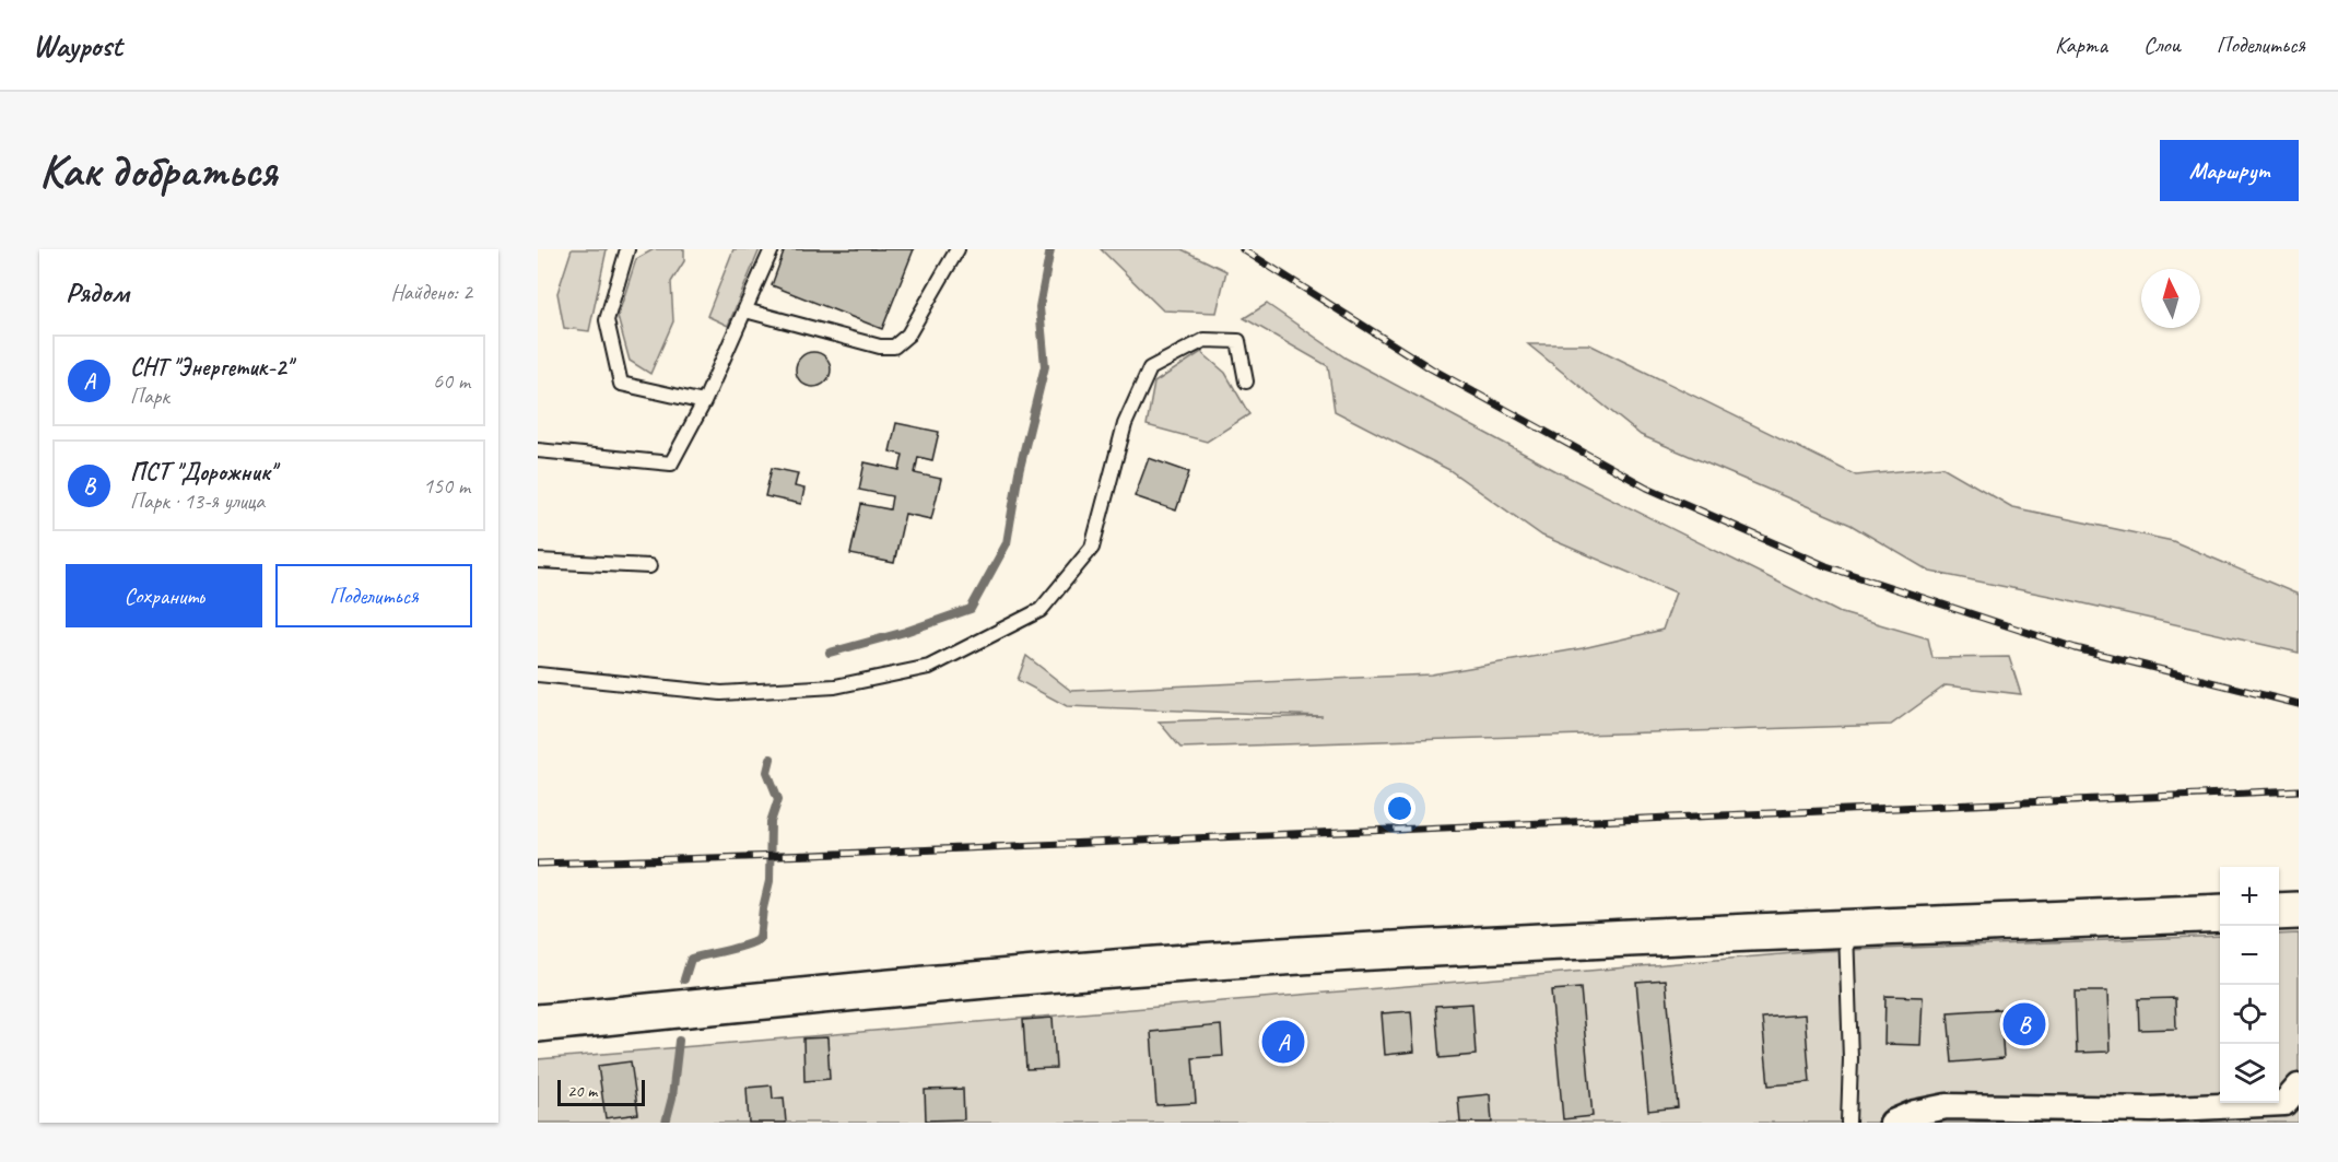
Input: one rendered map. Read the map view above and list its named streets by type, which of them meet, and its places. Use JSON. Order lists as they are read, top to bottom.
{
  "scale_bar": "20 m",
  "north": "top",
  "page": {
    "header": "Waypost",
    "nav": ["Карта", "Слои", "Поделиться"],
    "buttons": [
      "Маршрут",
      ["Сохранить", "Поделиться"]
    ],
    "title": "Как добраться",
    "heading": ["Рядом", "Найдено: 2"],
    "list": [
      {
        "mark": "A",
        "name": "СHТ \"Энергетик-2\"",
        "note": "Парк",
        "value": "60 m"
      },
      {
        "mark": "B",
        "name": "ПСТ \"Дорожник\"",
        "note": "Парк · 13-я улица",
        "value": "150 m"
      }
    ],
    "map_buttons": ["+", "−"],
    "pins": ["B", "A"],
    "scale": "20 m"
  }
}
